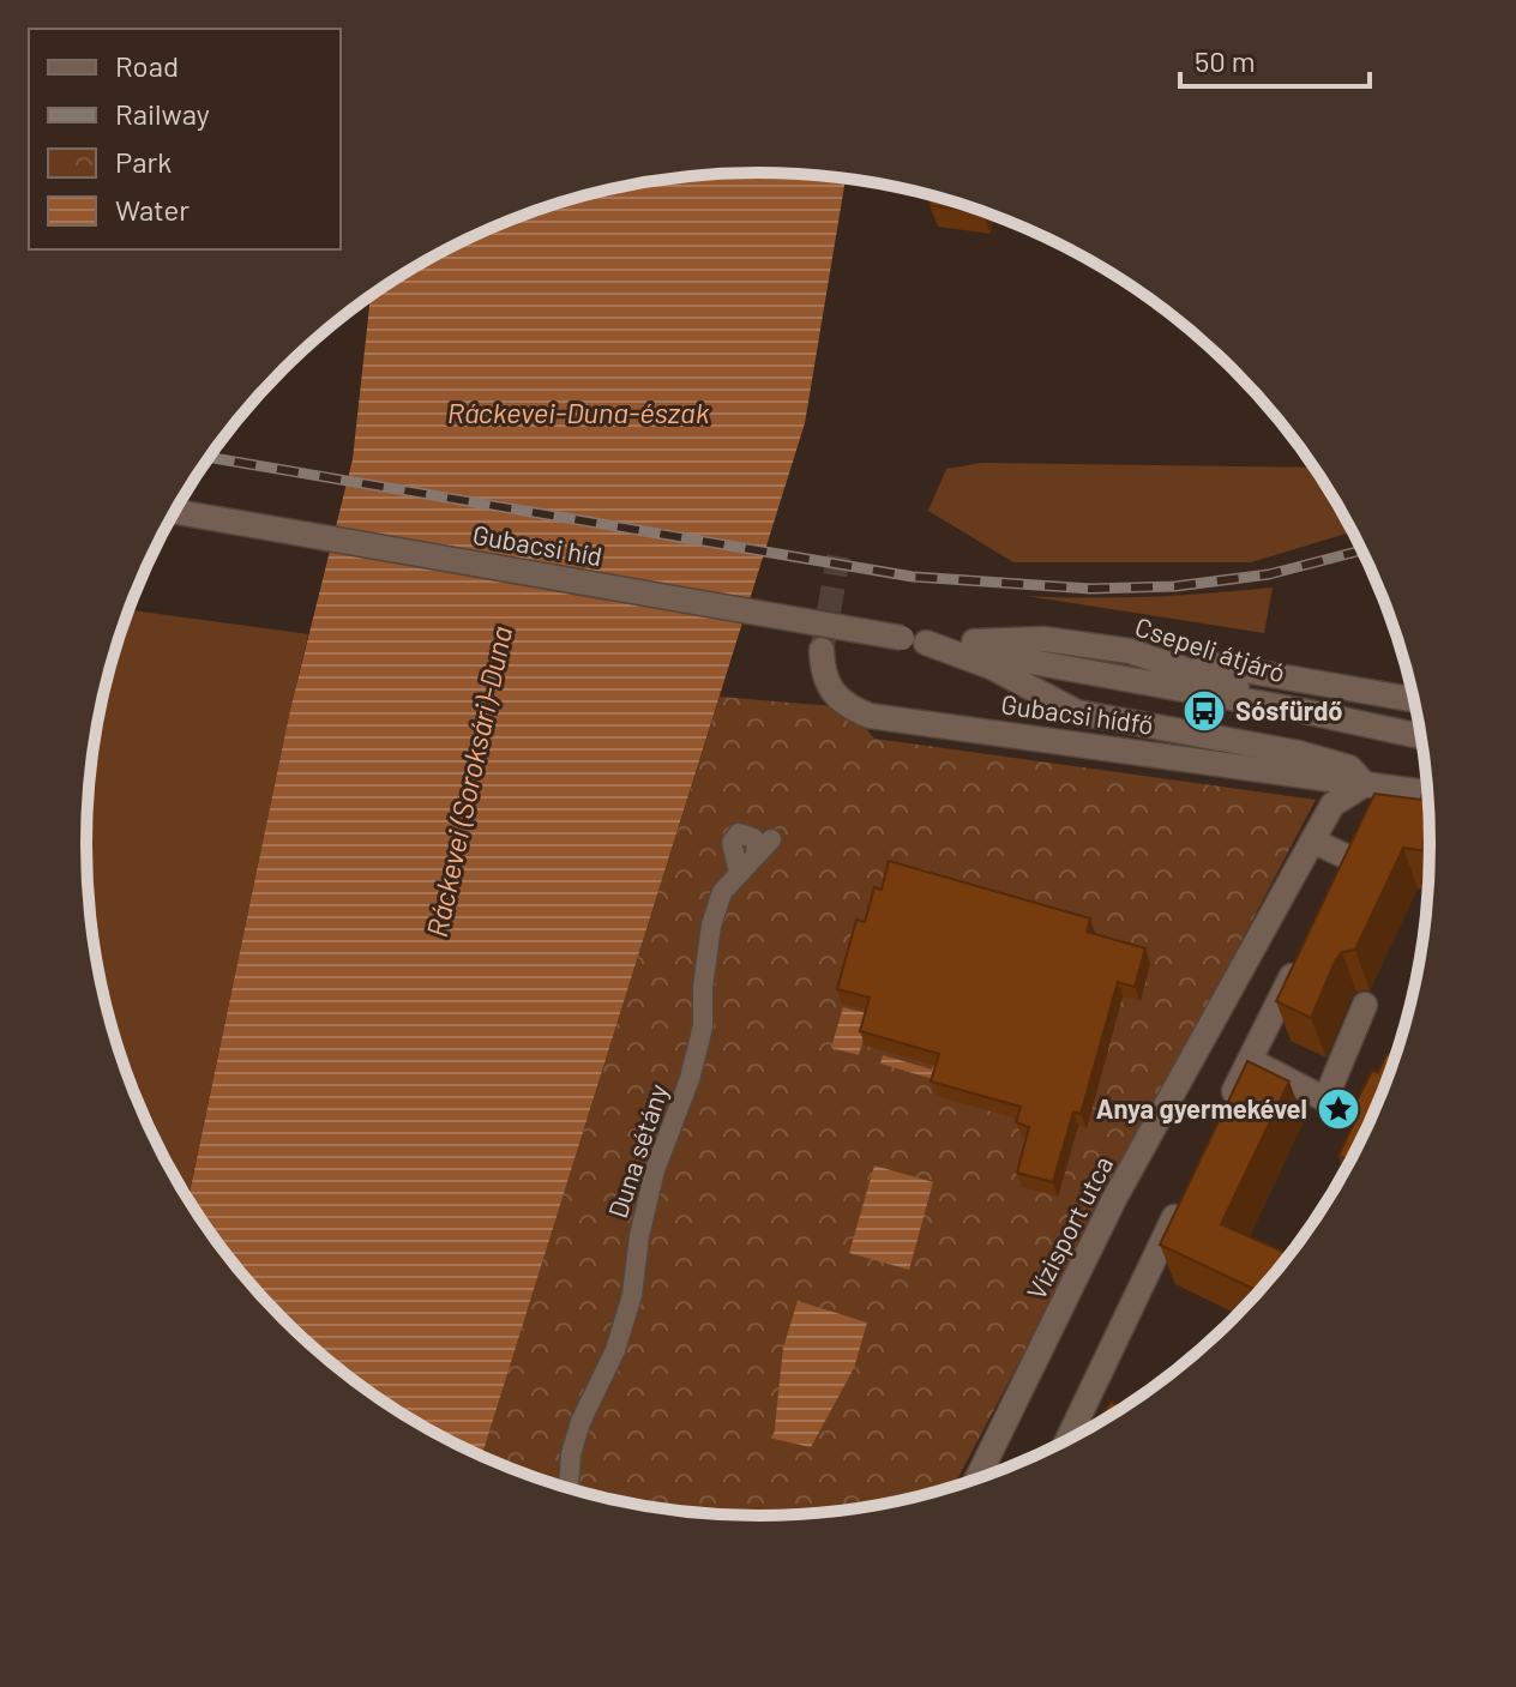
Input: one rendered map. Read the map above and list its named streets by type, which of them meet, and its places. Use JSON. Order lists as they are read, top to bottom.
{
  "streets": {
    "main road": [
      "Gubacsi híd",
      "Csepeli átjáró",
      "Gubacsi hídfő",
      "Vízisport utca"
    ],
    "street": ["Duna sétány"]
  },
  "crossings": [
    ["Gubacsi híd", "Csepeli átjáró"],
    ["Gubacsi hídfő", "Vízisport utca"]
  ],
  "water": ["Ráckevei-Duna-észak", "Ráckevei (Soroksári)-Duna"],
  "places": {
    "bus stop": ["Sósfürdő"],
    "place": ["Anya gyermekével"]
  },
  "legend": [
    "Road",
    "Railway",
    "Park",
    "Water"
  ],
  "scale_bar": "50 m"
}
